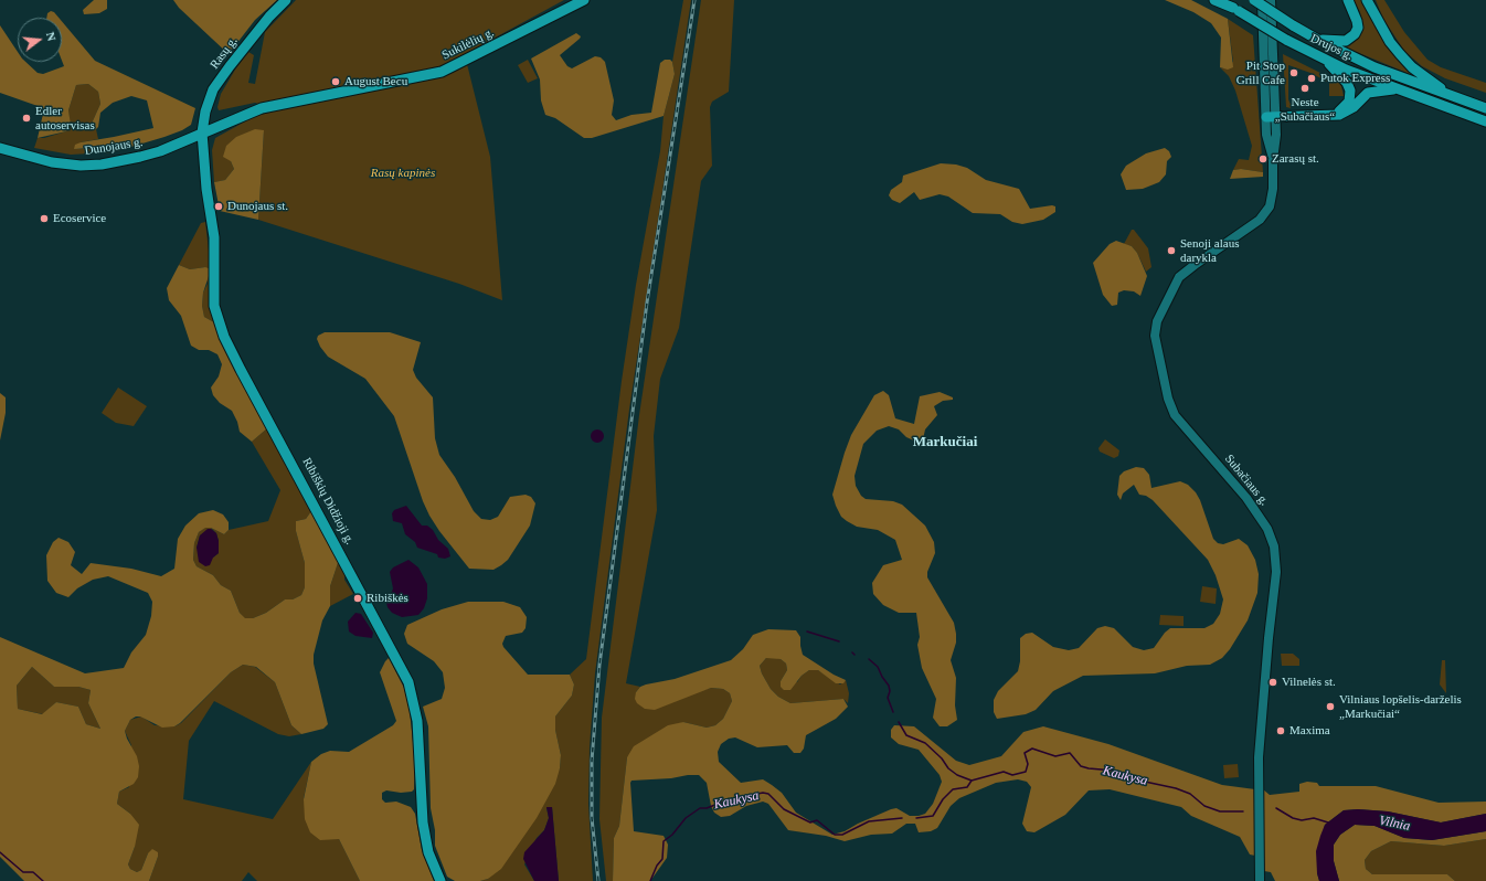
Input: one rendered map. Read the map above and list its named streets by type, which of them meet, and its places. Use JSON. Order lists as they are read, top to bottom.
{
  "streets": {
    "main road": [
      "Sukilėlių g.",
      "Drujos g.",
      "Rasų g.",
      "Dunojaus g.",
      "Ribiškių Didžioji g."
    ],
    "street": ["Subačiaus g."]
  },
  "crossings": [
    ["Sukilėlių g.", "Rasų g."],
    ["Sukilėlių g.", "Dunojaus g."],
    ["Sukilėlių g.", "Ribiškių Didžioji g."],
    ["Rasų g.", "Dunojaus g."],
    ["Rasų g.", "Ribiškių Didžioji g."],
    ["Dunojaus g.", "Ribiškių Didžioji g."]
  ],
  "districts": ["Markučiai"],
  "water": ["Kaukysa", "Vilnia"],
  "parks": ["Rasų kapinės"],
  "places": [
    "Pit Stop Grill Cafe",
    "Putok Express",
    "August Becu",
    "Neste „Subačiaus“",
    "Edler autoservisas",
    "Zarasų st.",
    "Dunojaus st.",
    "Ecoservice",
    "Senoji alaus darykla",
    "Ribiškės",
    "Vilnelės st.",
    "Vilniaus lopšelis-darželis „Markučiai“",
    "Maxima"
  ],
  "north": "right"
}
